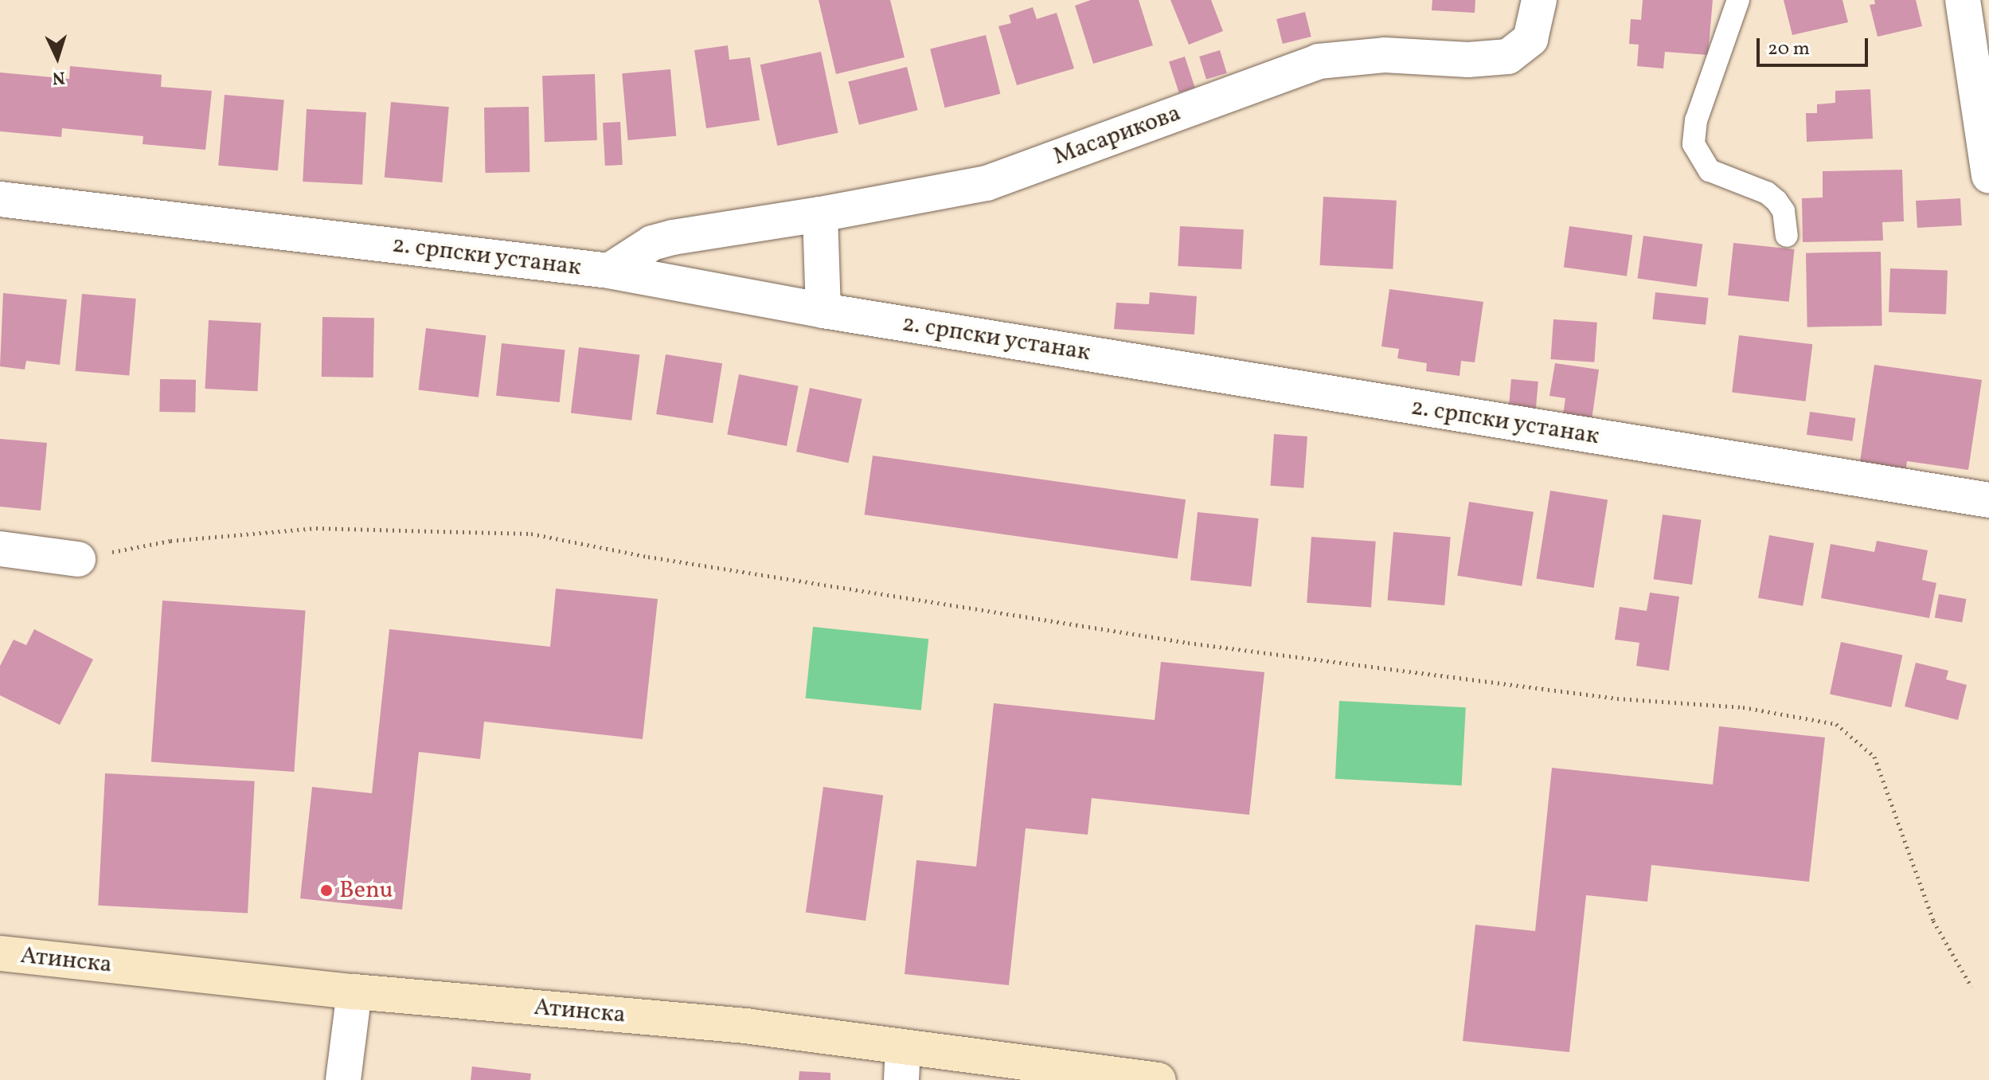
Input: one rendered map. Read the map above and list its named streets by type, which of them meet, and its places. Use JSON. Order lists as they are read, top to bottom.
{
  "streets": {
    "street": ["Масарикова", "2. српски устанак", "Атинска"]
  },
  "crossings": [
    ["Масарикова", "2. српски устанак"]
  ],
  "places": ["Benu"],
  "scale_bar": "20 m",
  "north": "bottom"
}
